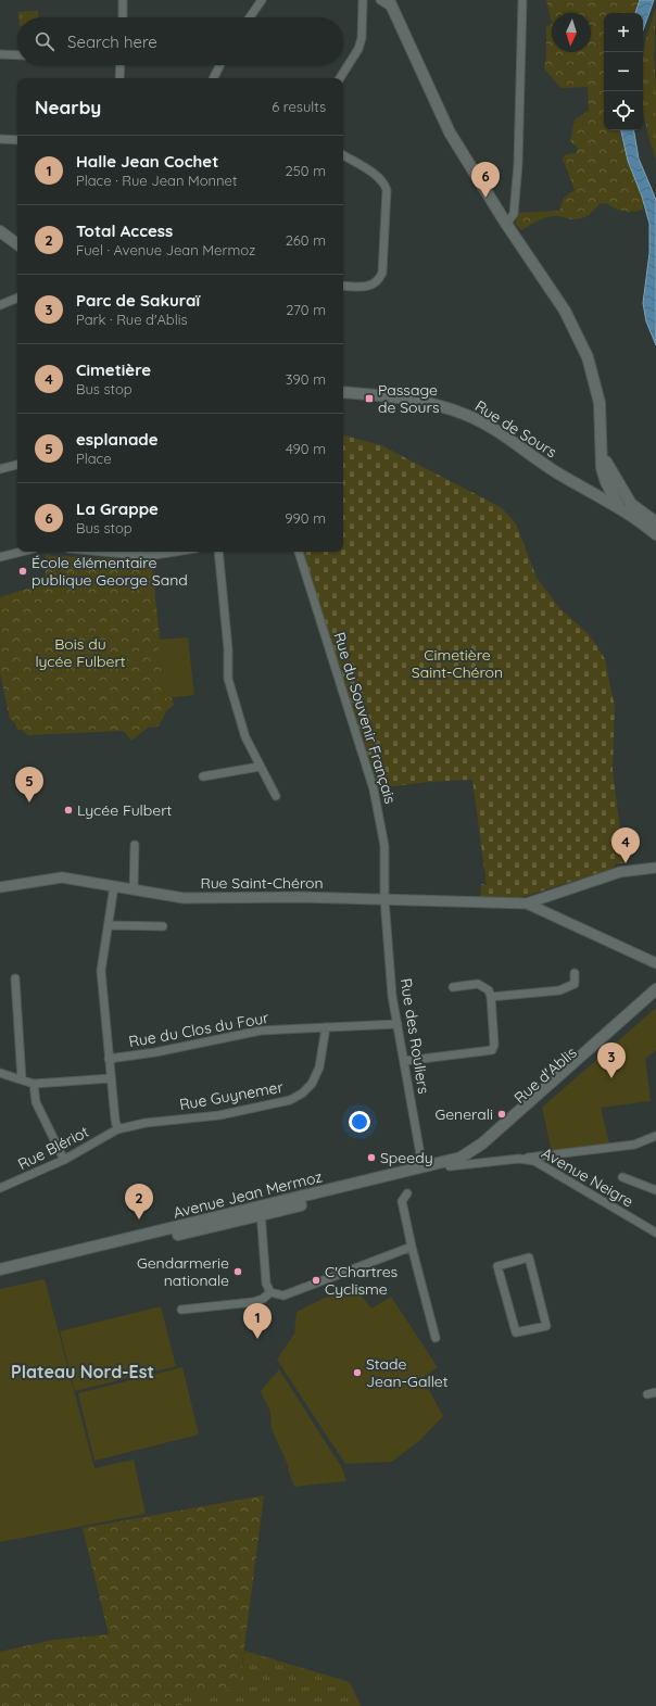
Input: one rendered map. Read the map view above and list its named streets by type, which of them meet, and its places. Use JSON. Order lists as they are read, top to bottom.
{
  "streets": {
    "main road": ["Rue de Sours", "Rue d'Ablis", "Avenue Jean Mermoz"],
    "street": [
      "Rue du Souvenir Français",
      "Rue Saint-Chéron",
      "Rue du Clos du Four",
      "Rue des Rouliers",
      "Rue Guynemer",
      "Rue Blériot",
      "Avenue Neigre"
    ]
  },
  "crossings": [
    ["Rue du Souvenir Français", "Rue Saint-Chéron"],
    ["Rue du Souvenir Français", "Rue des Rouliers"],
    ["Rue Saint-Chéron", "Rue des Rouliers"],
    ["Rue du Clos du Four", "Rue des Rouliers"],
    ["Rue du Clos du Four", "Rue Guynemer"],
    ["Rue des Rouliers", "Rue d'Ablis"],
    ["Rue des Rouliers", "Avenue Neigre"],
    ["Rue des Rouliers", "Avenue Jean Mermoz"],
    ["Rue d'Ablis", "Avenue Neigre"],
    ["Rue d'Ablis", "Avenue Jean Mermoz"],
    ["Rue Guynemer", "Rue Blériot"],
    ["Avenue Neigre", "Avenue Jean Mermoz"]
  ],
  "districts": ["Plateau Nord-Est"],
  "parks": ["Bois du lycée Fulbert", "Cimetière Saint-Chéron"],
  "places": {
    "transit": ["Passage de Sours"],
    "other": [
      "École élémentaire publique George Sand",
      "Lycée Fulbert",
      "Generali",
      "Speedy",
      "Gendarmerie nationale",
      "C'Chartres Cyclisme",
      "Stade Jean-Gallet"
    ]
  },
  "north": "bottom",
  "page": {
    "map_buttons": ["+", "−"],
    "search": "Search here",
    "heading": ["Nearby", "6 results"],
    "list": [
      {
        "mark": "1",
        "name": "Halle Jean Cochet",
        "note": "Place · Rue Jean Monnet",
        "value": "250 m"
      },
      {
        "mark": "2",
        "name": "Total Access",
        "note": "Fuel · Avenue Jean Mermoz",
        "value": "260 m"
      },
      {
        "mark": "3",
        "name": "Parc de Sakuraï",
        "note": "Park · Rue d'Ablis",
        "value": "270 m"
      },
      {
        "mark": "4",
        "name": "Cimetière",
        "note": "Bus stop",
        "value": "390 m"
      },
      {
        "mark": "5",
        "name": "esplanade",
        "note": "Place",
        "value": "490 m"
      },
      {
        "mark": "6",
        "name": "La Grappe",
        "note": "Bus stop",
        "value": "990 m"
      }
    ],
    "pins": [
      "6",
      "5",
      "4",
      "3",
      "2",
      "1"
    ]
  }
}
